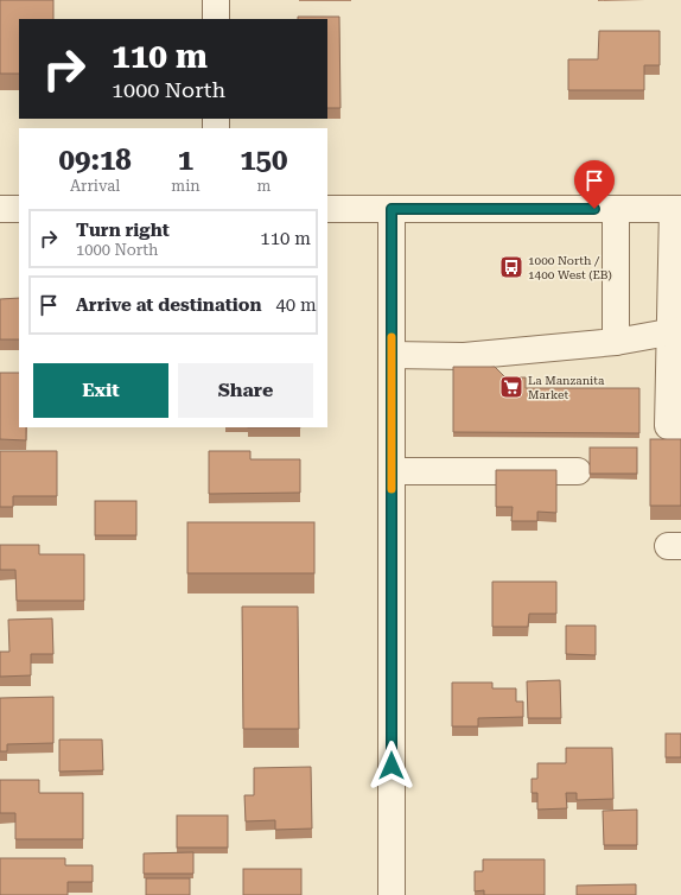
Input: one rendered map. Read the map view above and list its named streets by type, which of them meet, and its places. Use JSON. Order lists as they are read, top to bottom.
{
  "places": {
    "bus stop": ["1000 North / 1400 West (EB)"],
    "supermarket": ["La Manzanita Market"]
  },
  "page": {
    "turn": ["110 m", "1000 North"],
    "eta": [
      "09:18",
      "Arrival",
      "1",
      "min",
      "150",
      "m"
    ],
    "list": [
      {
        "name": "Turn right",
        "note": "1000 North",
        "value": "110 m"
      },
      {
        "name": "Arrive at destination",
        "value": "40 m"
      }
    ],
    "buttons": ["Exit", "Share"]
  }
}
